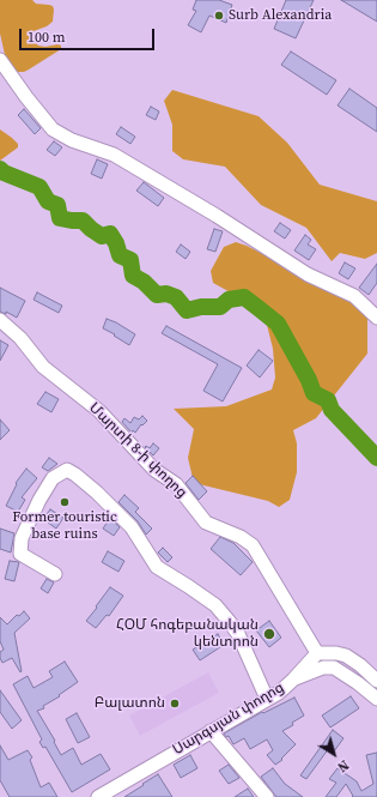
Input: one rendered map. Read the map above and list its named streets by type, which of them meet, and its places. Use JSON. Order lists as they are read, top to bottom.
{
  "streets": {
    "street": ["Մարտի 8-ի փողոց", "Սարգսյան փողոց"]
  },
  "crossings": [
    ["Մարտի 8-ի փողոց", "Սարգսյան փողոց"]
  ],
  "places": [
    "Surb Alexandria",
    "Former touristic base ruins",
    "ՀՕՄ հոգեբանական կենտրոն",
    "Բալատոն"
  ],
  "scale_bar": "100 m",
  "north": "bottom right"
}
